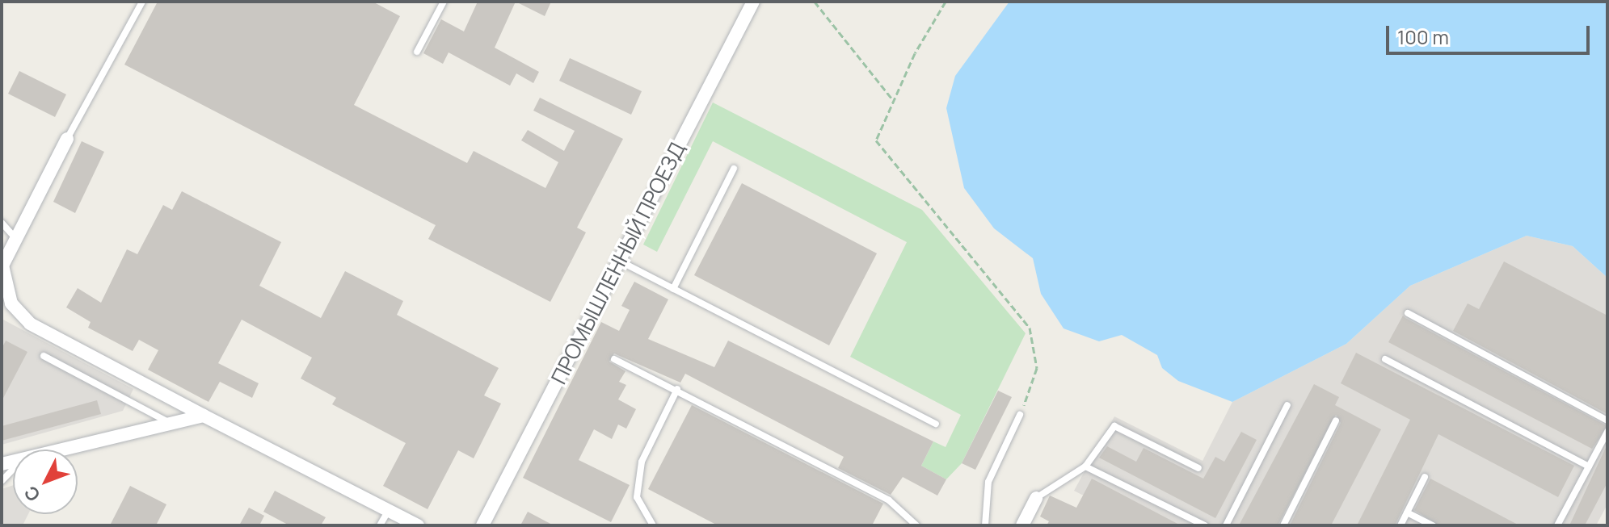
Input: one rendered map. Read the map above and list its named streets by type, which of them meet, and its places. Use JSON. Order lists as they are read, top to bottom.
{
  "streets": {
    "street": ["ПРОМЫШЛЕННЫЙ ПРОЕЗД"]
  },
  "scale_bar": "100 m",
  "north": "bottom left"
}
